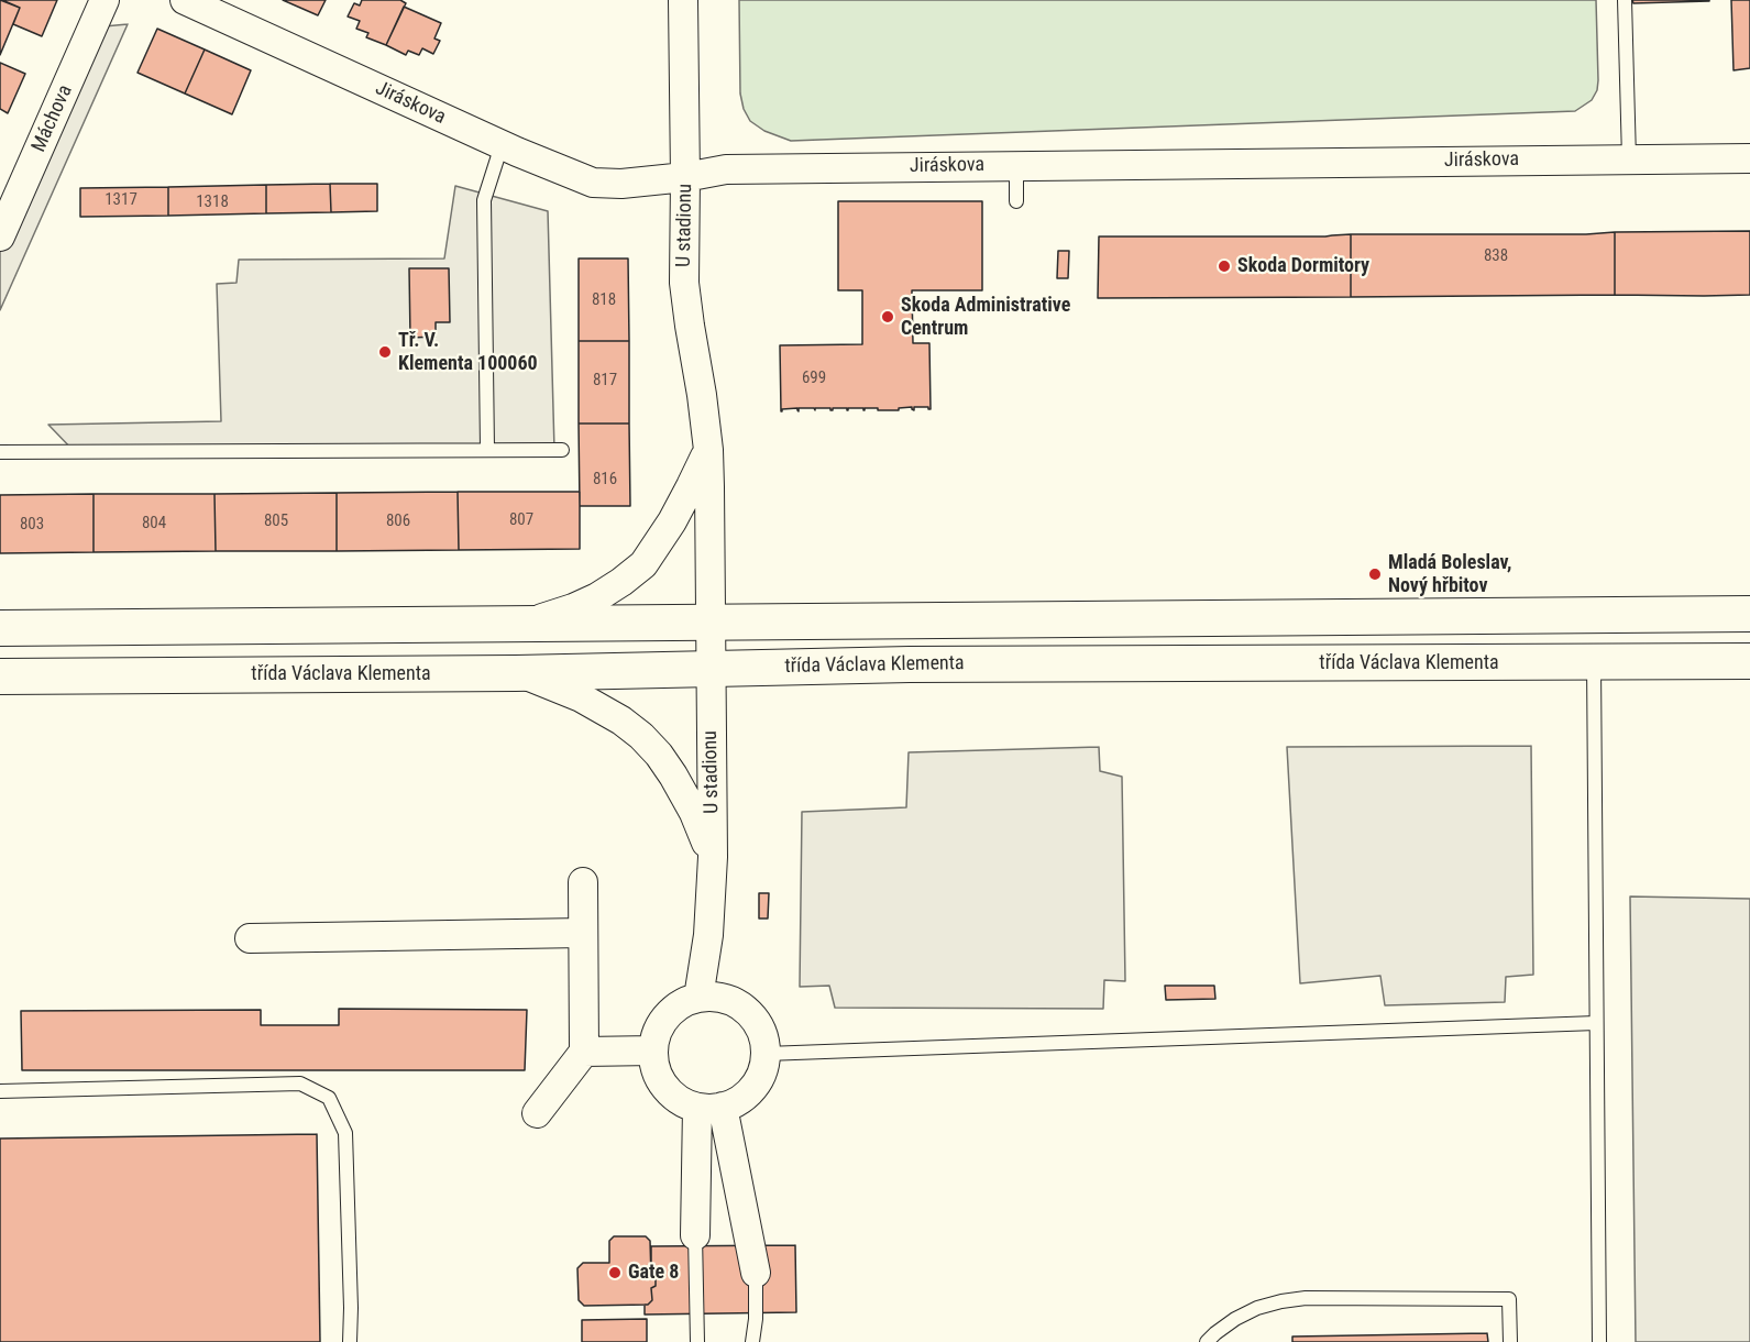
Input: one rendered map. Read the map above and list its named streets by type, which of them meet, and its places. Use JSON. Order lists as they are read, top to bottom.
{
  "streets": {
    "street": [
      "Jiráskova",
      "Máchova",
      "U stadionu",
      "třída Václava Klementa"
    ]
  },
  "crossings": [
    ["Jiráskova", "U stadionu"],
    ["U stadionu", "třída Václava Klementa"]
  ],
  "places": [
    "Skoda Dormitory",
    "Skoda Administrative Centrum",
    "Tř. V. Klementa 100060",
    "Mladá Boleslav, Nový hřbitov",
    "Gate 8"
  ],
  "house_numbers": [
    "1317",
    "1318",
    "838",
    "818",
    "699",
    "817",
    "816",
    "807",
    "805",
    "806",
    "804",
    "803"
  ]
}
